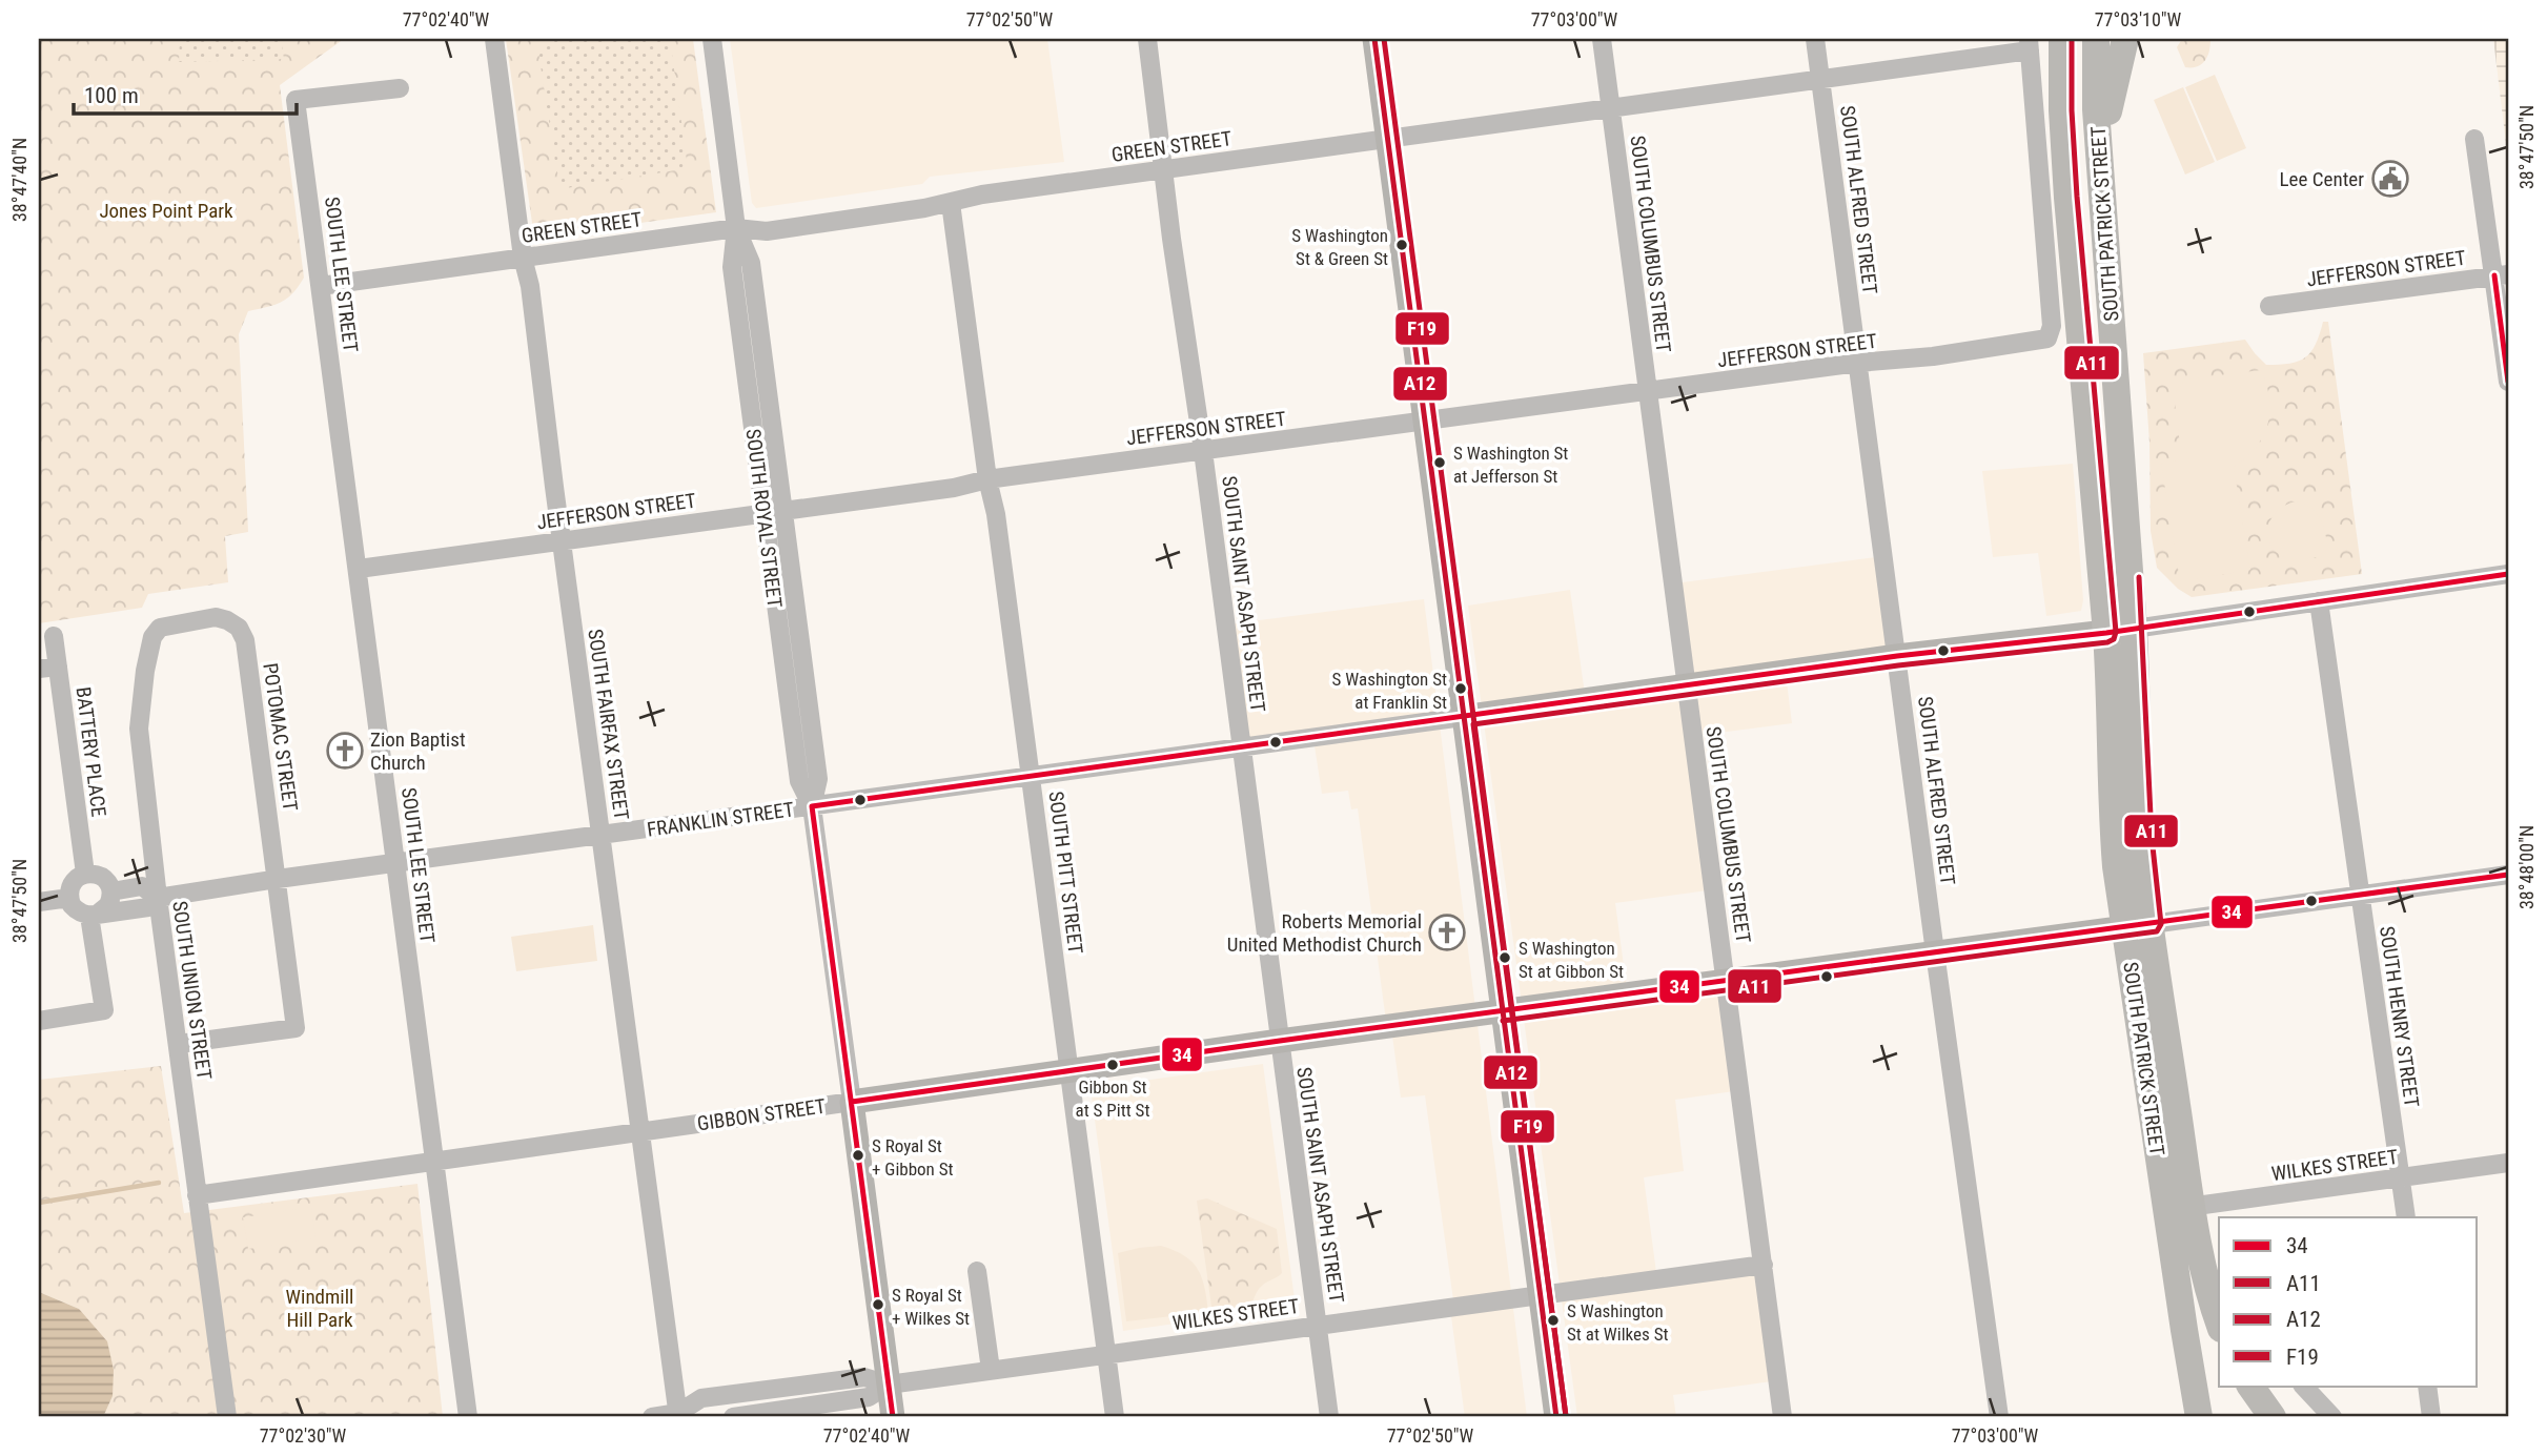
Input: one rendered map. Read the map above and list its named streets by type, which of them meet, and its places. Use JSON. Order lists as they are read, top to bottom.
{
  "streets": {
    "highway": ["SOUTH PATRICK STREET"],
    "main road": ["SOUTH ROYAL STREET", "FRANKLIN STREET", "GIBBON STREET"],
    "street": [
      "GREEN STREET",
      "SOUTH ALFRED STREET",
      "SOUTH COLUMBUS STREET",
      "JEFFERSON STREET",
      "SOUTH LEE STREET",
      "SOUTH SAINT ASAPH STREET",
      "SOUTH FAIRFAX STREET",
      "POTOMAC STREET",
      "BATTERY PLACE",
      "SOUTH PITT STREET",
      "SOUTH UNION STREET",
      "SOUTH HENRY STREET",
      "WILKES STREET"
    ]
  },
  "crossings": [
    ["GREEN STREET", "SOUTH ALFRED STREET"],
    ["GREEN STREET", "SOUTH COLUMBUS STREET"],
    ["GREEN STREET", "JEFFERSON STREET"],
    ["GREEN STREET", "SOUTH LEE STREET"],
    ["GREEN STREET", "SOUTH ROYAL STREET"],
    ["GREEN STREET", "SOUTH SAINT ASAPH STREET"],
    ["GREEN STREET", "SOUTH FAIRFAX STREET"],
    ["GREEN STREET", "SOUTH PITT STREET"],
    ["SOUTH ALFRED STREET", "JEFFERSON STREET"],
    ["SOUTH ALFRED STREET", "FRANKLIN STREET"],
    ["SOUTH ALFRED STREET", "GIBBON STREET"],
    ["SOUTH PATRICK STREET", "FRANKLIN STREET"],
    ["SOUTH PATRICK STREET", "GIBBON STREET"],
    ["SOUTH PATRICK STREET", "WILKES STREET"],
    ["SOUTH COLUMBUS STREET", "JEFFERSON STREET"],
    ["SOUTH COLUMBUS STREET", "FRANKLIN STREET"],
    ["SOUTH COLUMBUS STREET", "GIBBON STREET"],
    ["SOUTH COLUMBUS STREET", "WILKES STREET"],
    ["JEFFERSON STREET", "SOUTH LEE STREET"],
    ["JEFFERSON STREET", "SOUTH ROYAL STREET"],
    ["JEFFERSON STREET", "SOUTH SAINT ASAPH STREET"],
    ["JEFFERSON STREET", "SOUTH FAIRFAX STREET"],
    ["JEFFERSON STREET", "SOUTH PITT STREET"],
    ["SOUTH LEE STREET", "FRANKLIN STREET"],
    ["SOUTH LEE STREET", "GIBBON STREET"],
    ["SOUTH ROYAL STREET", "FRANKLIN STREET"],
    ["SOUTH ROYAL STREET", "GIBBON STREET"],
    ["SOUTH ROYAL STREET", "WILKES STREET"],
    ["SOUTH SAINT ASAPH STREET", "FRANKLIN STREET"],
    ["SOUTH SAINT ASAPH STREET", "GIBBON STREET"],
    ["SOUTH SAINT ASAPH STREET", "WILKES STREET"],
    ["SOUTH FAIRFAX STREET", "FRANKLIN STREET"],
    ["SOUTH FAIRFAX STREET", "GIBBON STREET"],
    ["SOUTH FAIRFAX STREET", "WILKES STREET"],
    ["POTOMAC STREET", "FRANKLIN STREET"],
    ["POTOMAC STREET", "SOUTH UNION STREET"],
    ["BATTERY PLACE", "FRANKLIN STREET"],
    ["FRANKLIN STREET", "SOUTH PITT STREET"],
    ["FRANKLIN STREET", "SOUTH UNION STREET"],
    ["FRANKLIN STREET", "SOUTH HENRY STREET"],
    ["SOUTH PITT STREET", "GIBBON STREET"],
    ["SOUTH PITT STREET", "WILKES STREET"],
    ["SOUTH UNION STREET", "GIBBON STREET"],
    ["SOUTH HENRY STREET", "GIBBON STREET"],
    ["SOUTH HENRY STREET", "WILKES STREET"]
  ],
  "parks": ["Jones Point Park", "Windmill Hill Park"],
  "places": {
    "public building": ["Lee Center"],
    "other": [
      "S Washington St & Green St",
      "S Washington St at Jefferson St",
      "S Washington St at Franklin St",
      "S Washington St at Gibbon St",
      "Gibbon St at S Pitt St",
      "S Royal St + Gibbon St",
      "S Royal St + Wilkes St",
      "S Washington St at Wilkes St"
    ],
    "church": ["Zion Baptist Church", "Roberts Memorial United Methodist Church"]
  },
  "lines": [
    "transit line A11",
    "transit line A12",
    "transit line F19",
    "transit line 34"
  ],
  "legend": [
    "34",
    "A11",
    "A12",
    "F19"
  ],
  "scale_bar": "100 m",
  "coordinates": [
    "77°02'40\"W",
    "77°02'50\"W",
    "77°03'00\"W",
    "77°03'10\"W",
    "38°47'50\"N",
    "38°47'40\"N",
    "38°48'00\"N",
    "77°02'30\"W"
  ]
}
